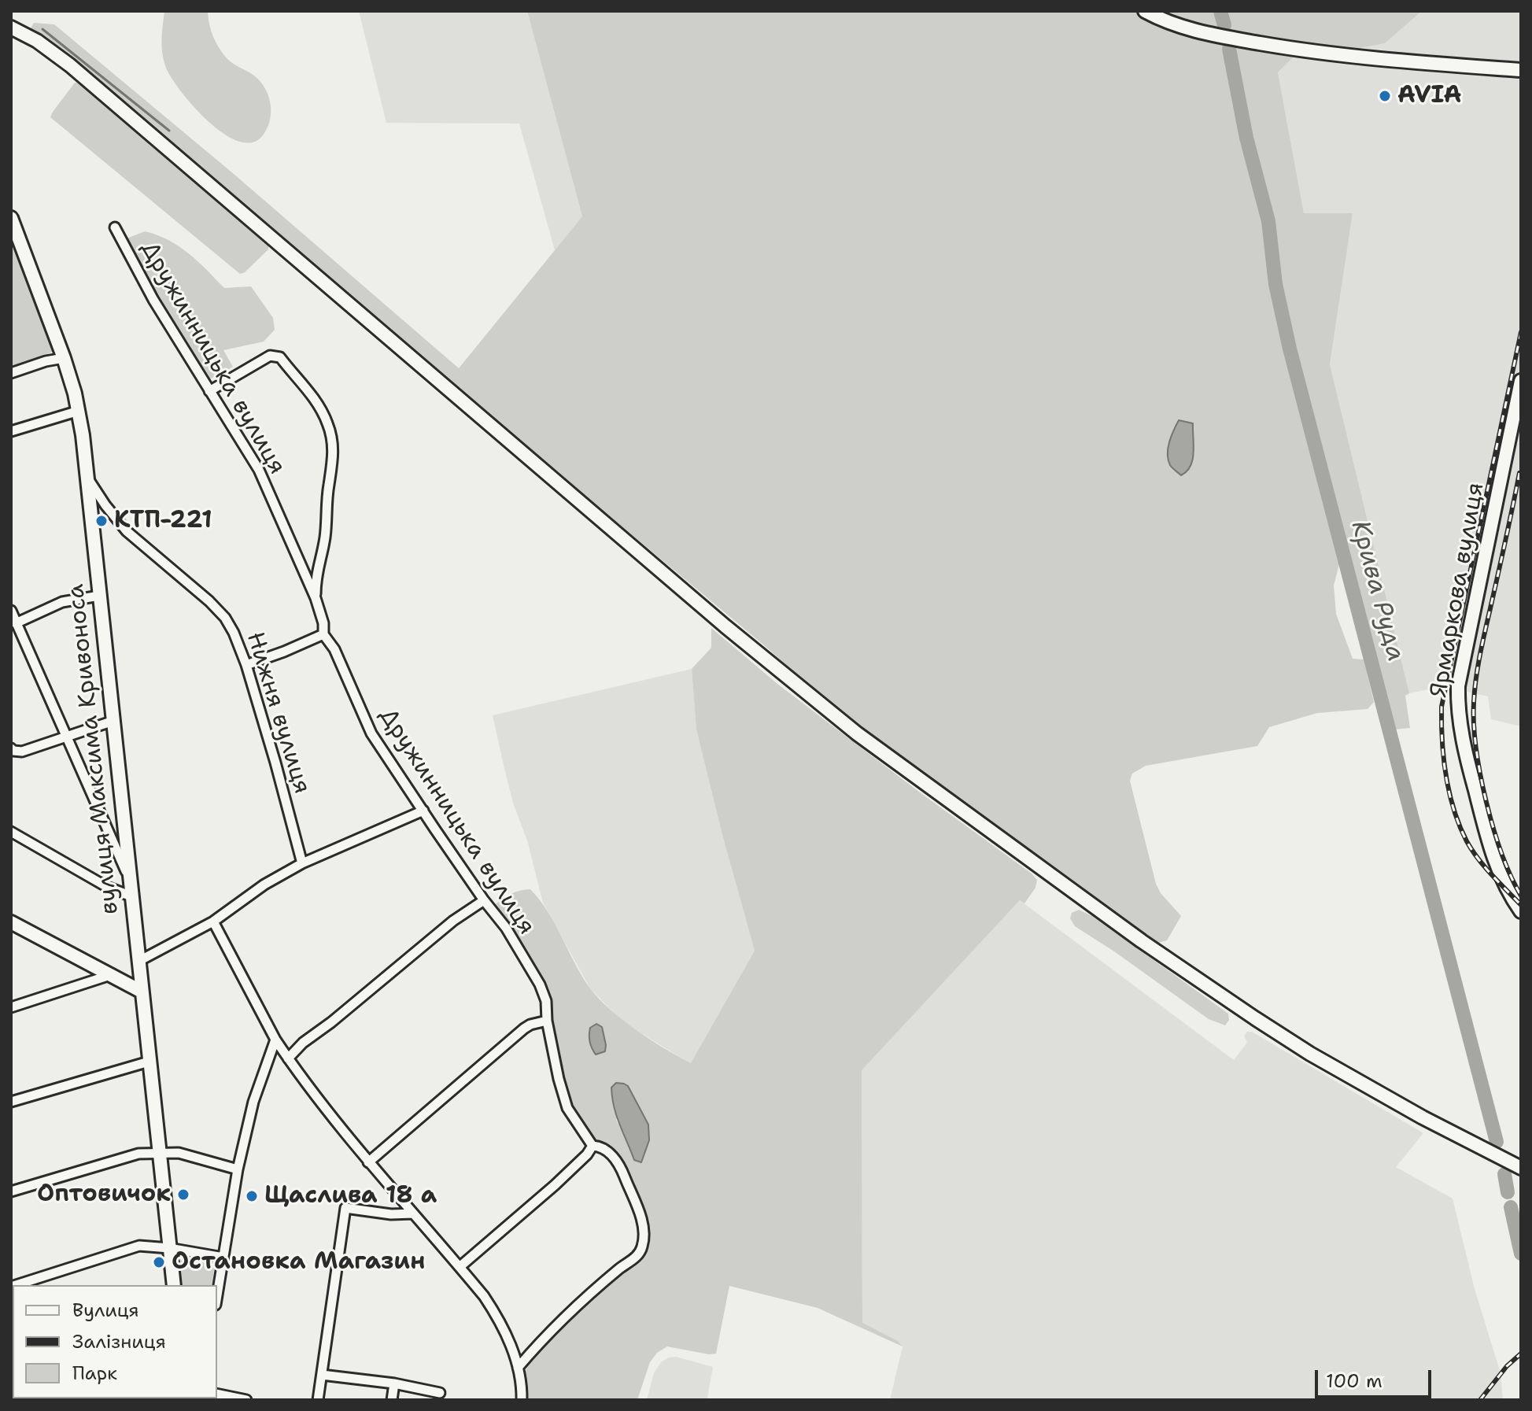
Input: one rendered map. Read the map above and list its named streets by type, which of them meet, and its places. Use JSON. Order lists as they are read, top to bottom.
{
  "streets": {
    "street": [
      "Дружинницька вулиця",
      "Ярмаркова вулиця",
      "Нижня вулиця",
      "вулиця Максима Кривоноса"
    ]
  },
  "crossings": [
    ["Нижня вулиця", "вулиця Максима Кривоноса"]
  ],
  "water": ["Крива Руда"],
  "places": [
    "AVIA",
    "КТП-221",
    "Оптовичок",
    "Щаслива 18 а",
    "Остановка Магазин"
  ],
  "legend": ["Вулиця", "Залізниця", "Парк"],
  "scale_bar": "100 m"
}
